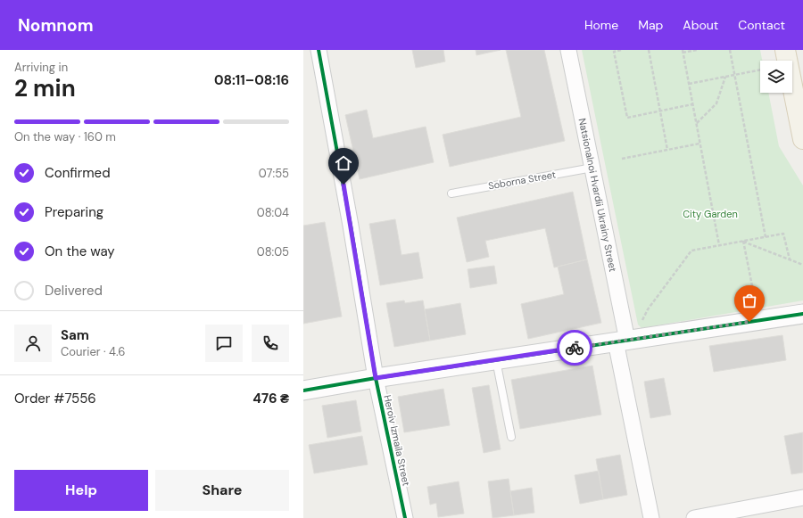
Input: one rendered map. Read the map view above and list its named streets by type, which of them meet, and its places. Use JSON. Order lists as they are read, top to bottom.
{
  "streets": {
    "street": ["Natsionalnoi Hvardii Ukrainy Street", "Heroiv Izmaila Street"],
    "lane": ["Soborna Street"]
  },
  "crossings": [
    ["Soborna Street", "Natsionalnoi Hvardii Ukrainy Street"]
  ],
  "parks": ["City Garden"],
  "page": {
    "header": "Nomnom",
    "nav": [
      "Home",
      "Map",
      "About",
      "Contact"
    ],
    "heading": ["2 min", "Arriving in", "08:11–08:16"],
    "panel": [
      "Sam",
      "Courier · 4.6",
      "Order #7556",
      "476 ₴"
    ],
    "bar": "On the way · 160 m",
    "list": [
      ["Confirmed", "07:55"],
      ["Preparing", "08:04"],
      ["On the way", "08:05"],
      "Delivered"
    ],
    "buttons": ["Help", "Share"]
  }
}
